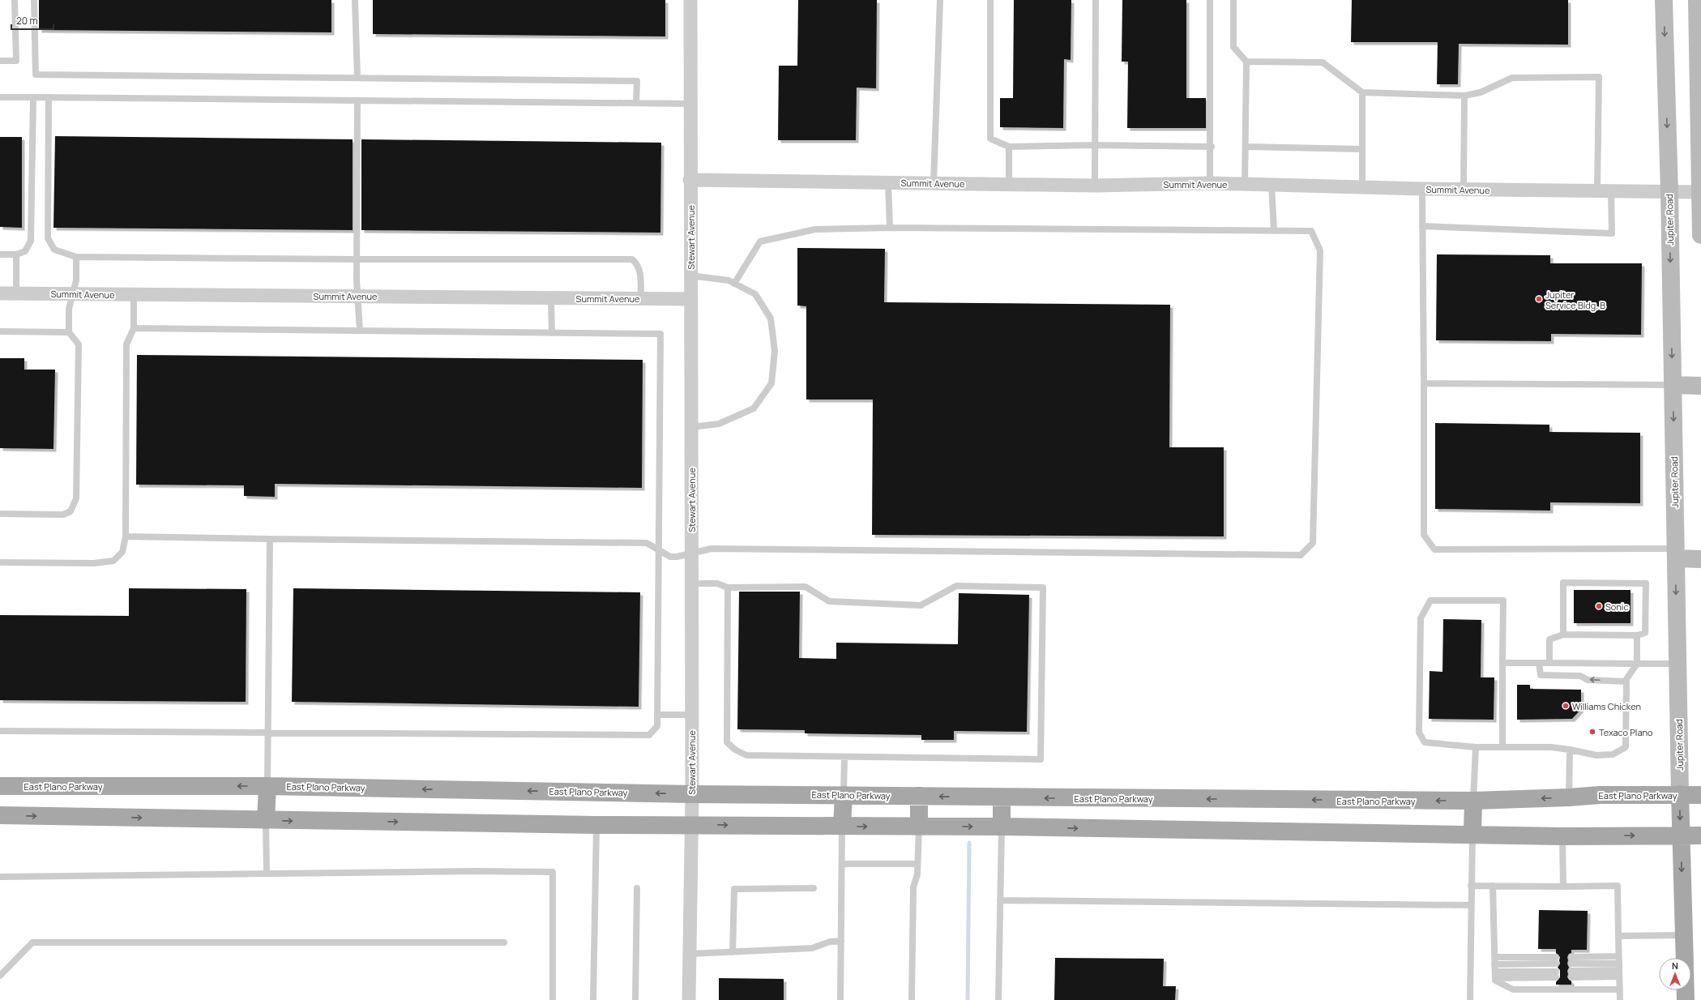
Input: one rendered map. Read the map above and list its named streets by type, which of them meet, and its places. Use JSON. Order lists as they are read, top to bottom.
{
  "streets": {
    "main road": ["Jupiter Road", "East Plano Parkway"],
    "street": ["Summit Avenue", "Stewart Avenue"]
  },
  "crossings": [
    ["Summit Avenue", "Jupiter Road"],
    ["Summit Avenue", "Stewart Avenue"],
    ["Jupiter Road", "East Plano Parkway"],
    ["Stewart Avenue", "East Plano Parkway"]
  ],
  "one_way": ["Jupiter Road"],
  "places": [
    "Jupiter Service Bldg. B",
    "Sonic",
    "Williams Chicken",
    "Texaco Plano"
  ],
  "scale_bar": "20 m",
  "north": "top"
}
